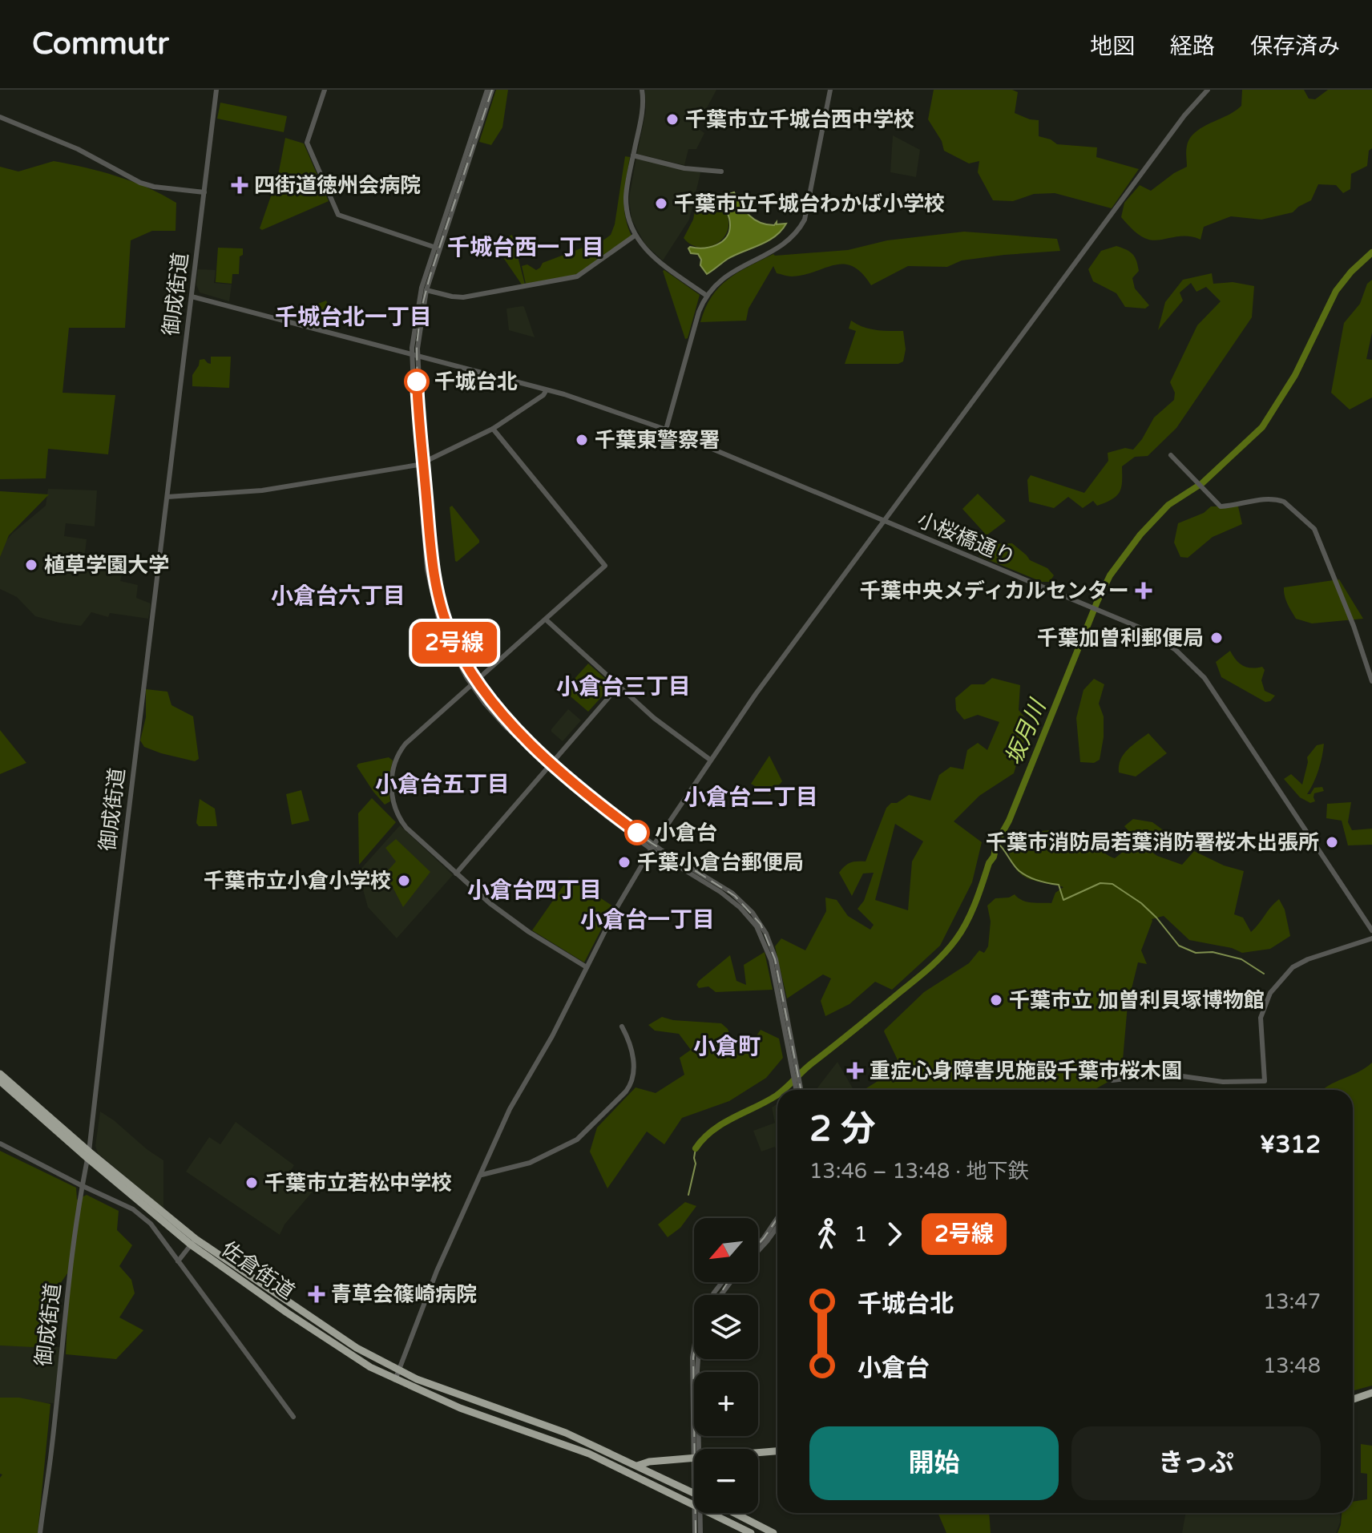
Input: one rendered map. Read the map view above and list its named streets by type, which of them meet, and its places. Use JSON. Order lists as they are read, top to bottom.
{
  "streets": {
    "highway": ["佐倉街道"],
    "street": ["御成街道", "小桜橋通り"]
  },
  "crossings": [
    ["御成街道", "小桜橋通り"],
    ["御成街道", "佐倉街道"]
  ],
  "districts": [
    "千城台西一丁目",
    "千城台北一丁目",
    "小倉台六丁目",
    "小倉台三丁目",
    "小倉台五丁目",
    "小倉台二丁目",
    "小倉台四丁目",
    "小倉台一丁目",
    "小倉町"
  ],
  "water": ["坂月川"],
  "places": {
    "other": [
      "千葉市立千城台西中学校",
      "千葉市立千城台わかば小学校",
      "千城台北",
      "千葉東警察署",
      "植草学園大学",
      "千葉加曽利郵便局",
      "小倉台",
      "千葉市消防局若葉消防署桜木出張所",
      "千葉小倉台郵便局",
      "千葉市立小倉小学校",
      "千葉市立 加曽利貝塚博物館",
      "千葉市立若松中学校"
    ],
    "health": [
      "四街道徳州会病院",
      "千葉中央メディカルセンター",
      "重症心身障害児施設千葉市桜木園",
      "青草会篠崎病院"
    ]
  },
  "lines": ["metro line 2号線"],
  "north": "bottom left",
  "page": {
    "header": "Commutr",
    "nav": ["地図", "経路", "保存済み"],
    "on_map": "2号線",
    "heading": ["2 分", "13:46 – 13:48 · 地下鉄", "¥312"],
    "legs": ["1", "2号線"],
    "map_buttons": ["+", "−"],
    "list": [
      {
        "name": "千城台北",
        "value": "13:47"
      },
      {
        "name": "小倉台",
        "value": "13:48"
      }
    ],
    "buttons": ["開始", "きっぷ"]
  }
}
